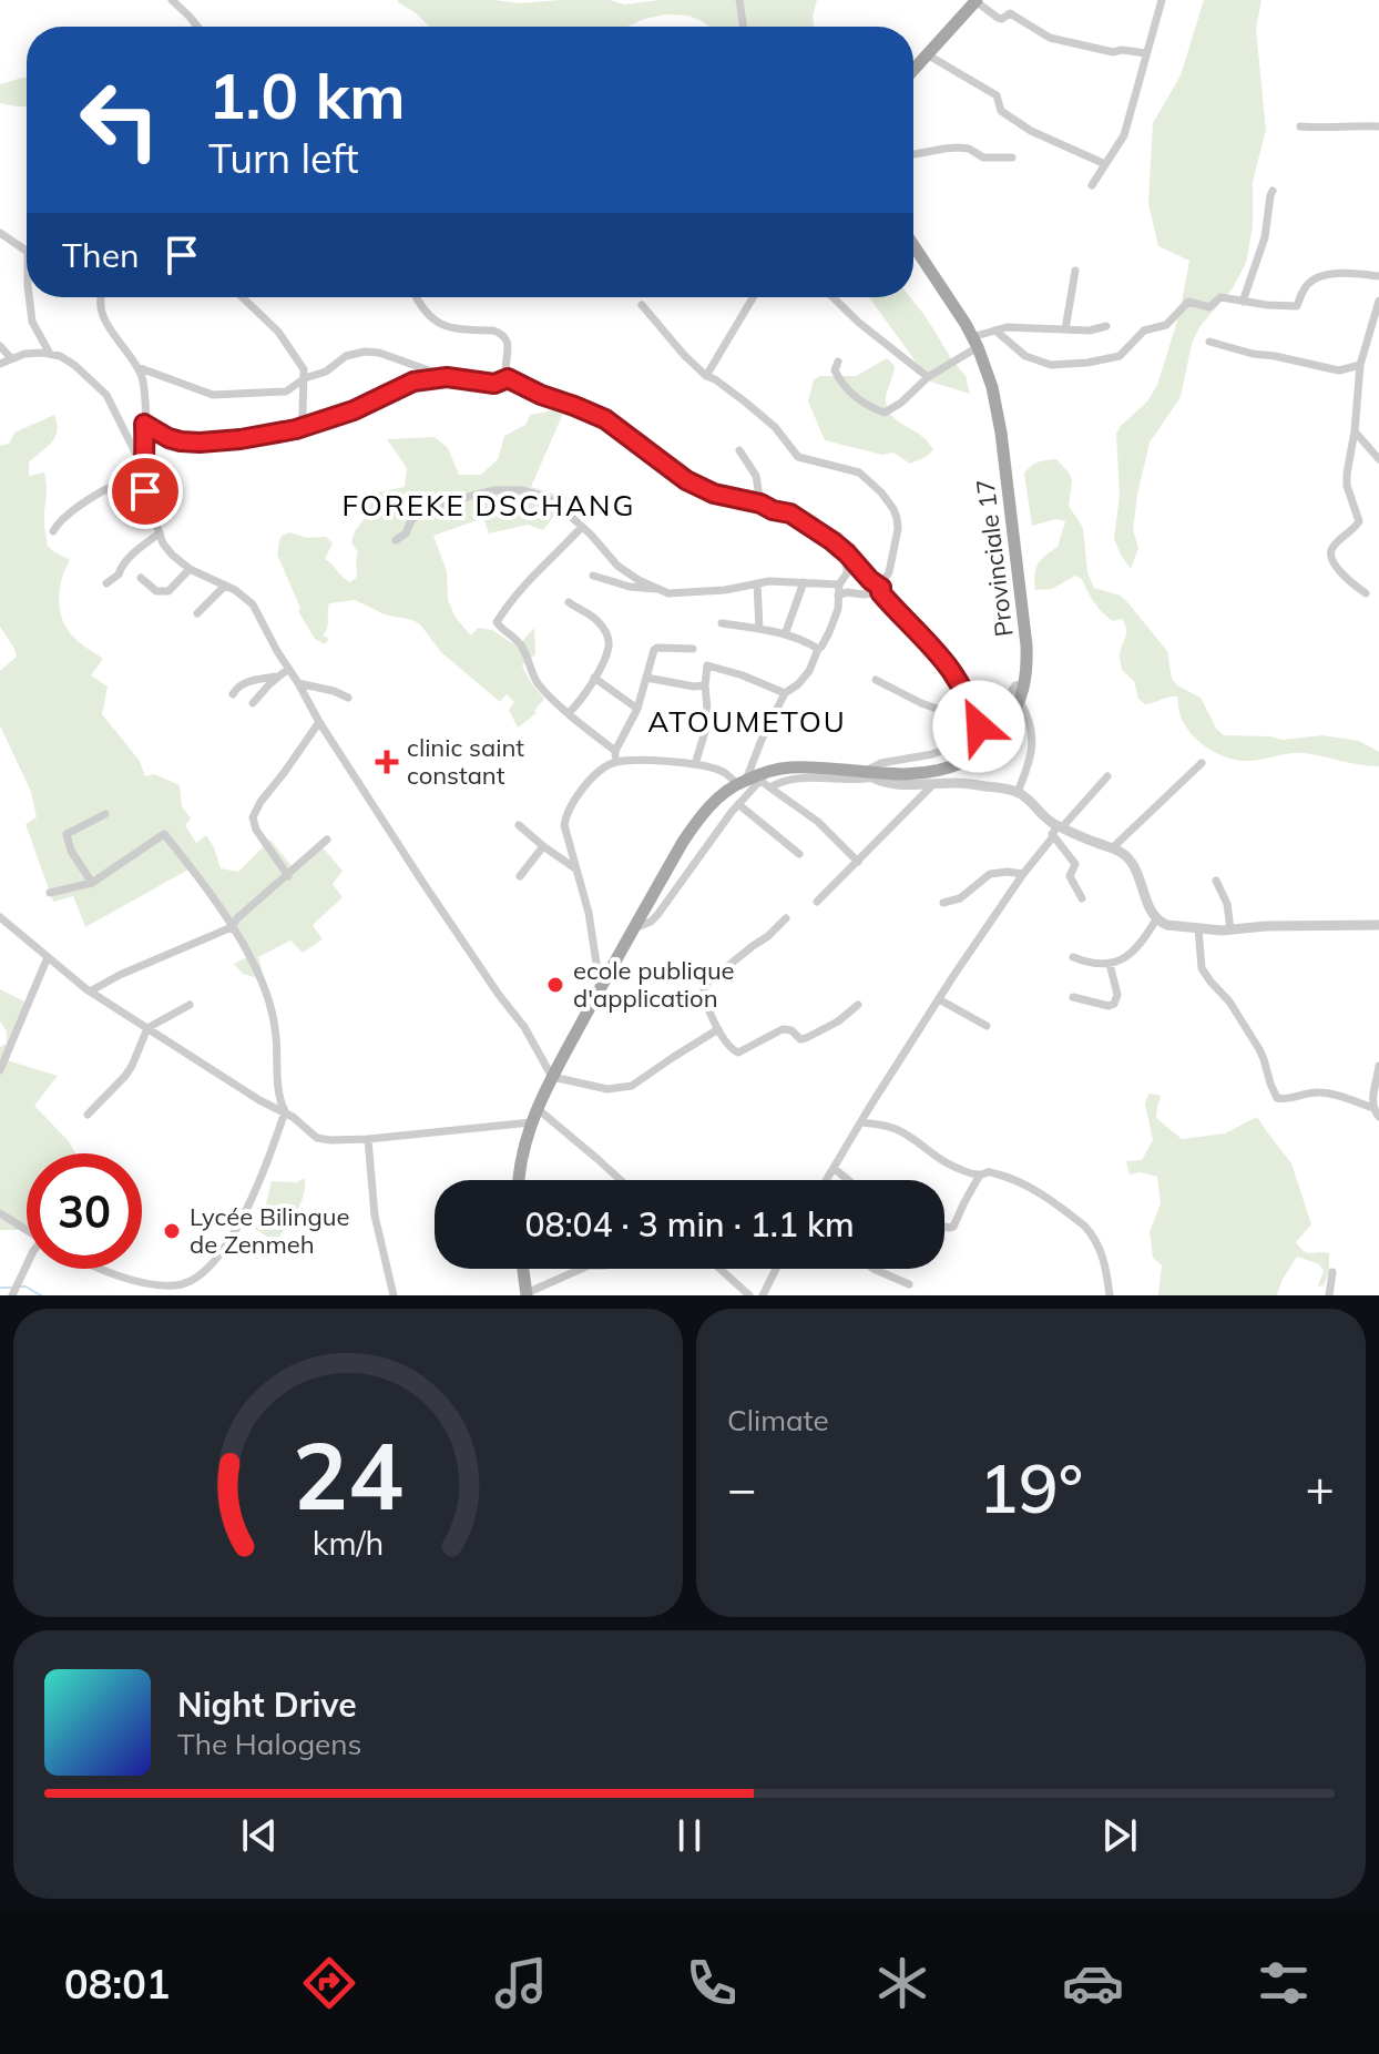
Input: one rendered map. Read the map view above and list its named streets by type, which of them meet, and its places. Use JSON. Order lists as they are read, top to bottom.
{
  "streets": {
    "main road": ["Provinciale 17"]
  },
  "districts": ["FOREKE DSCHANG", "ATOUMETOU"],
  "places": {
    "health": ["clinic saint constant"],
    "other": ["ecole publique d'application", "Lycée Bilingue de Zenmeh"]
  },
  "page": {
    "turn": ["1.0 km", "Turn left"],
    "then": "Then",
    "limit": "30",
    "trip": "08:04 · 3 min · 1.1 km",
    "tile": "Climate",
    "heat": ["−", "19°", "+"],
    "song": ["Night Drive", "The Halogens"],
    "tabs": "08:01",
    "gauge": ["24", "km/h"]
  }
}
